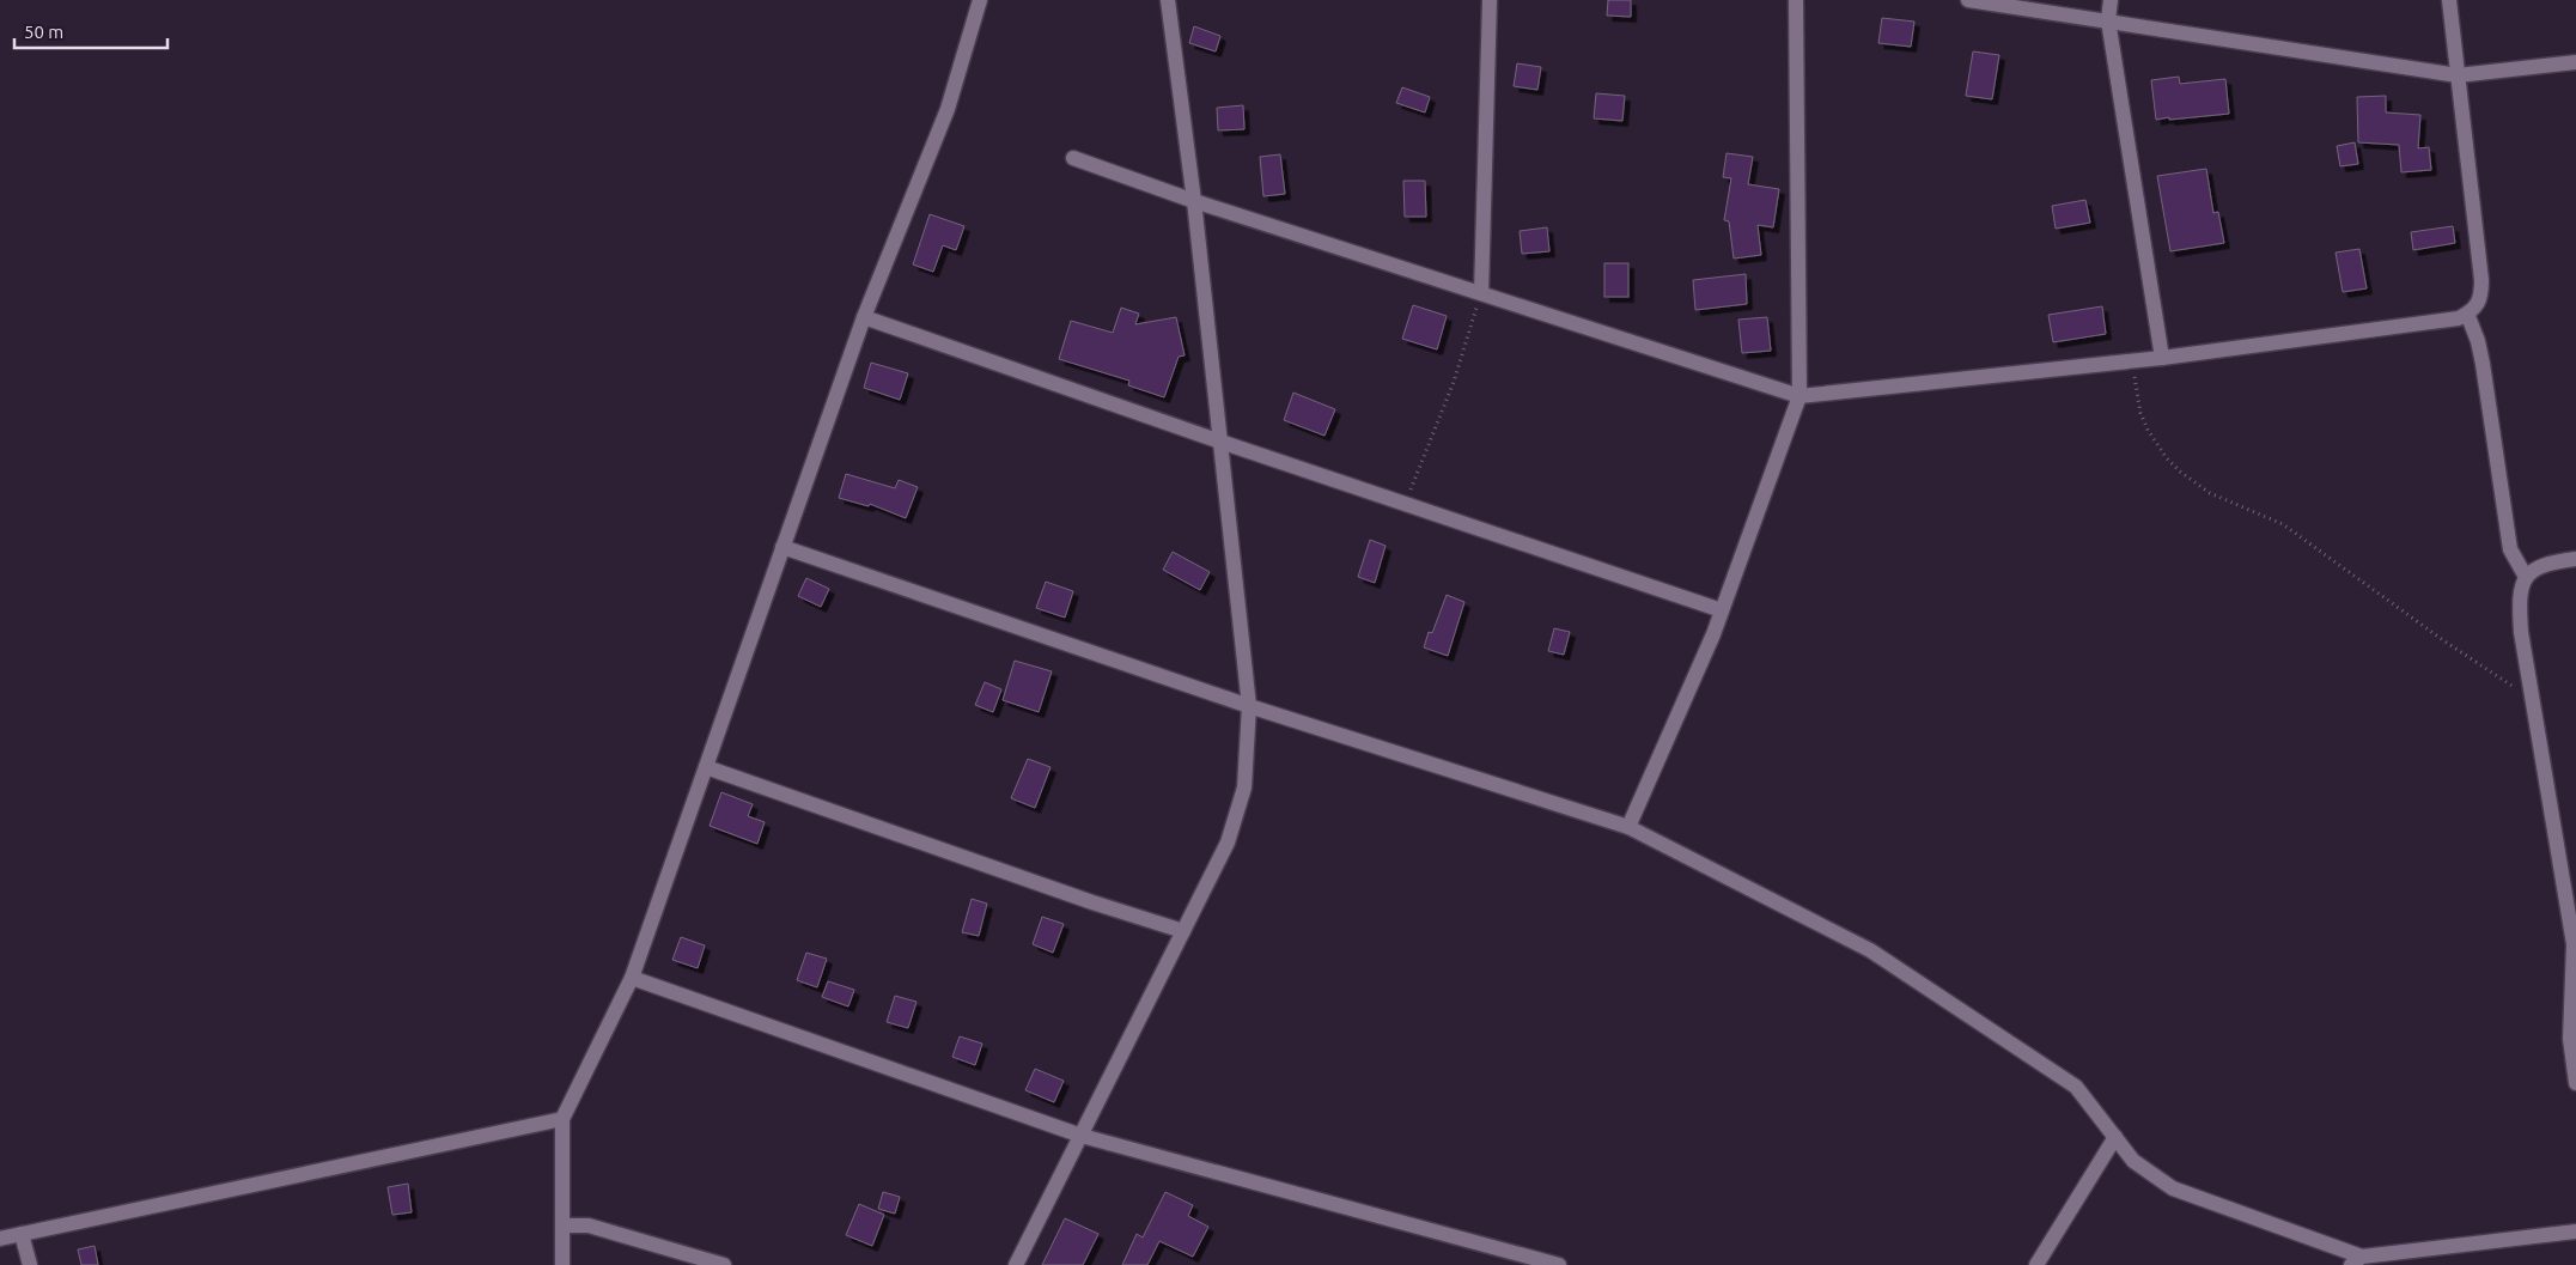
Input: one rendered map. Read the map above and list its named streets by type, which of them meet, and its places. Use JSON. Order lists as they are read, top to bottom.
{
  "scale_bar": "50 m"
}
